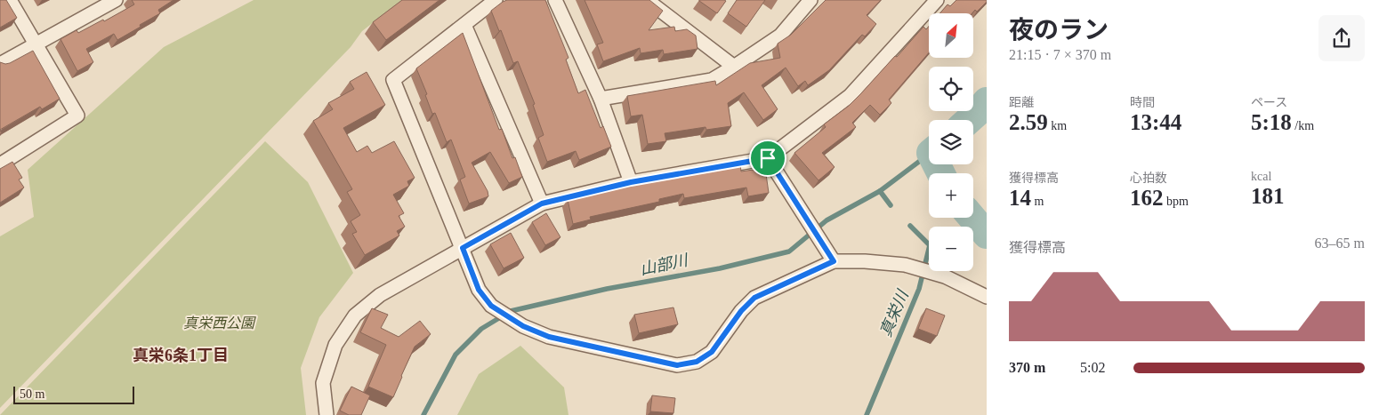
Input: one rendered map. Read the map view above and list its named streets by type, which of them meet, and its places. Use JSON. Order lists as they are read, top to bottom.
{
  "districts": ["真栄6条1丁目"],
  "water": ["山部川", "真栄川"],
  "parks": ["真栄西公園"],
  "scale_bar": "50 m",
  "north": "top right",
  "page": {
    "heading": ["夜のラン", "21:15 · 7 × 370 m"],
    "map_buttons": ["+", "−"],
    "stats": [
      ["距離", "2.59 km"],
      ["時間", "13:44"],
      ["ペース", "5:18 /km"],
      ["獲得標高", "14 m"],
      ["心拍数", "162 bpm"],
      ["kcal", "181"]
    ],
    "chart": ["獲得標高", "63–65 m"],
    "list": [
      {
        "name": "370 m",
        "note": "5:02"
      }
    ],
    "scale": "50 m"
  }
}
